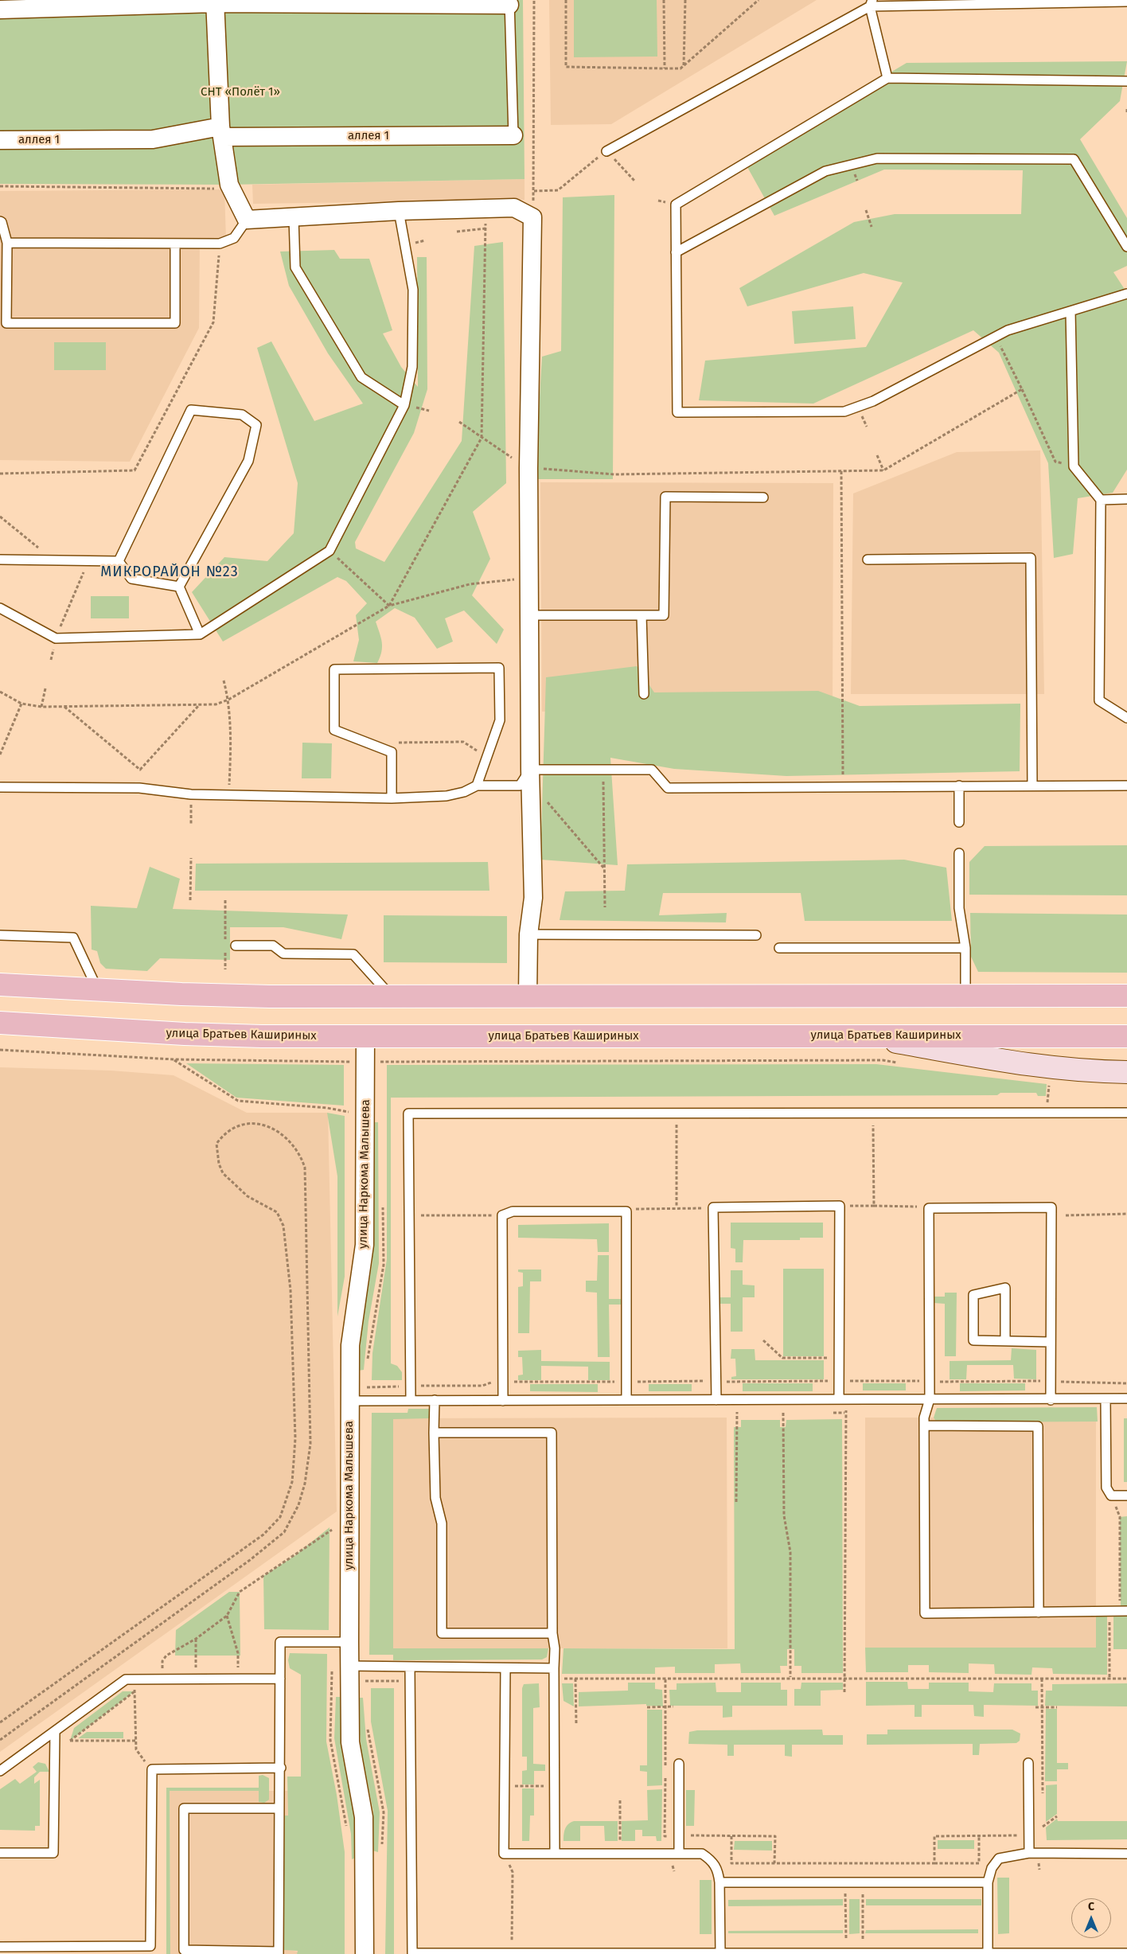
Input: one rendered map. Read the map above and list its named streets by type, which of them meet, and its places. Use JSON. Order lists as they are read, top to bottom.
{
  "streets": {
    "main road": ["улица Братьев Кашириных"],
    "street": ["аллея 1", "улица Наркома Малышева"]
  },
  "crossings": [
    ["улица Братьев Кашириных", "улица Наркома Малышева"]
  ],
  "districts": ["МИКРОРАЙОН №23"],
  "parks": ["СНТ «Полёт 1»"],
  "north": "top"
}
